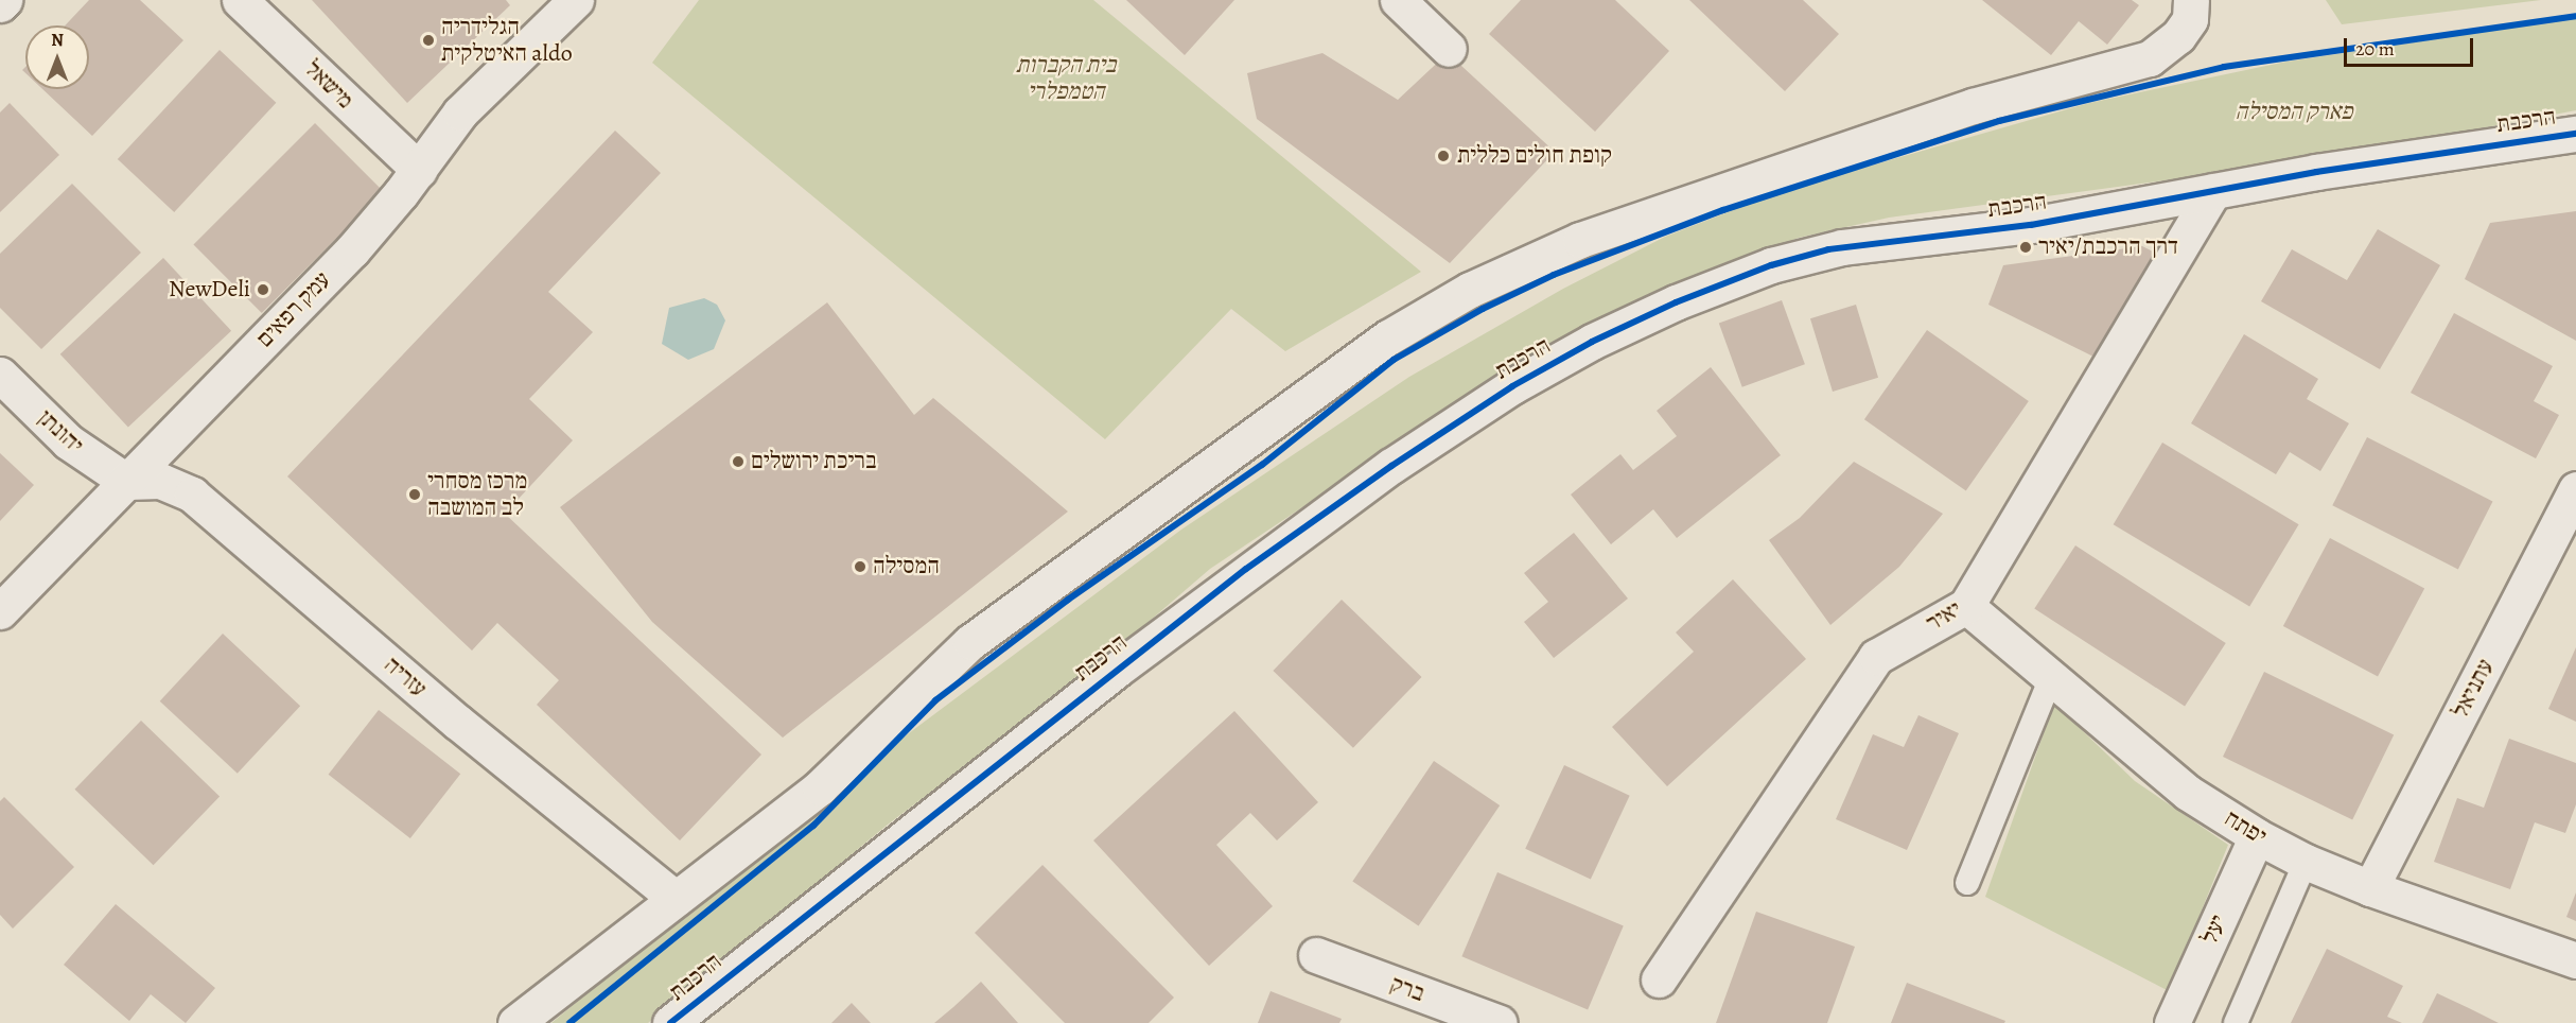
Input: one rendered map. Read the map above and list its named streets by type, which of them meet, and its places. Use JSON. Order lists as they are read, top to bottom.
{
  "streets": {
    "street": [
      "מישאל",
      "הרכבת",
      "עמק רפאים",
      "יהונתן",
      "יאיר",
      "עזריה",
      "עתניאל",
      "יפתח",
      "יעל",
      "ברק"
    ]
  },
  "crossings": [
    ["מישאל", "עמק רפאים"],
    ["הרכבת", "יאיר"],
    ["עמק רפאים", "יהונתן"],
    ["עמק רפאים", "עזריה"],
    ["יהונתן", "עזריה"],
    ["יאיר", "יפתח"],
    ["עתניאל", "יפתח"],
    ["יפתח", "יעל"]
  ],
  "parks": ["בית הקברות הטמפלרי", "פארק המסילה"],
  "places": [
    "הגלידריה האיטלקית aldo",
    "קופת חולים כללית",
    "דרך הרכבת/יאיר",
    "NewDeli",
    "בריכת ירושלים",
    "מרכז מסחרי לב המושבה",
    "המסילה"
  ],
  "scale_bar": "20 m",
  "north": "top"
}
